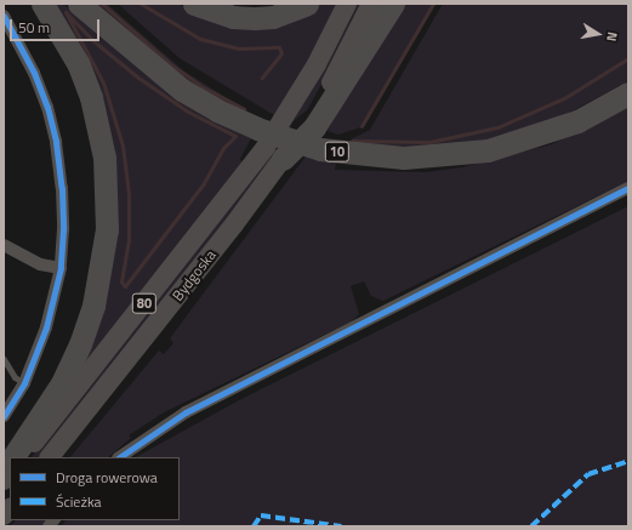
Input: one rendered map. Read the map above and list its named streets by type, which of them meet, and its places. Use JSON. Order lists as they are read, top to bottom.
{
  "streets": {
    "highway": ["10"],
    "main road": ["Bydgoska", "80"]
  },
  "crossings": [
    ["Bydgoska", "80"]
  ],
  "legend": ["Droga rowerowa", "Ścieżka"],
  "scale_bar": "50 m",
  "north": "right"
}
